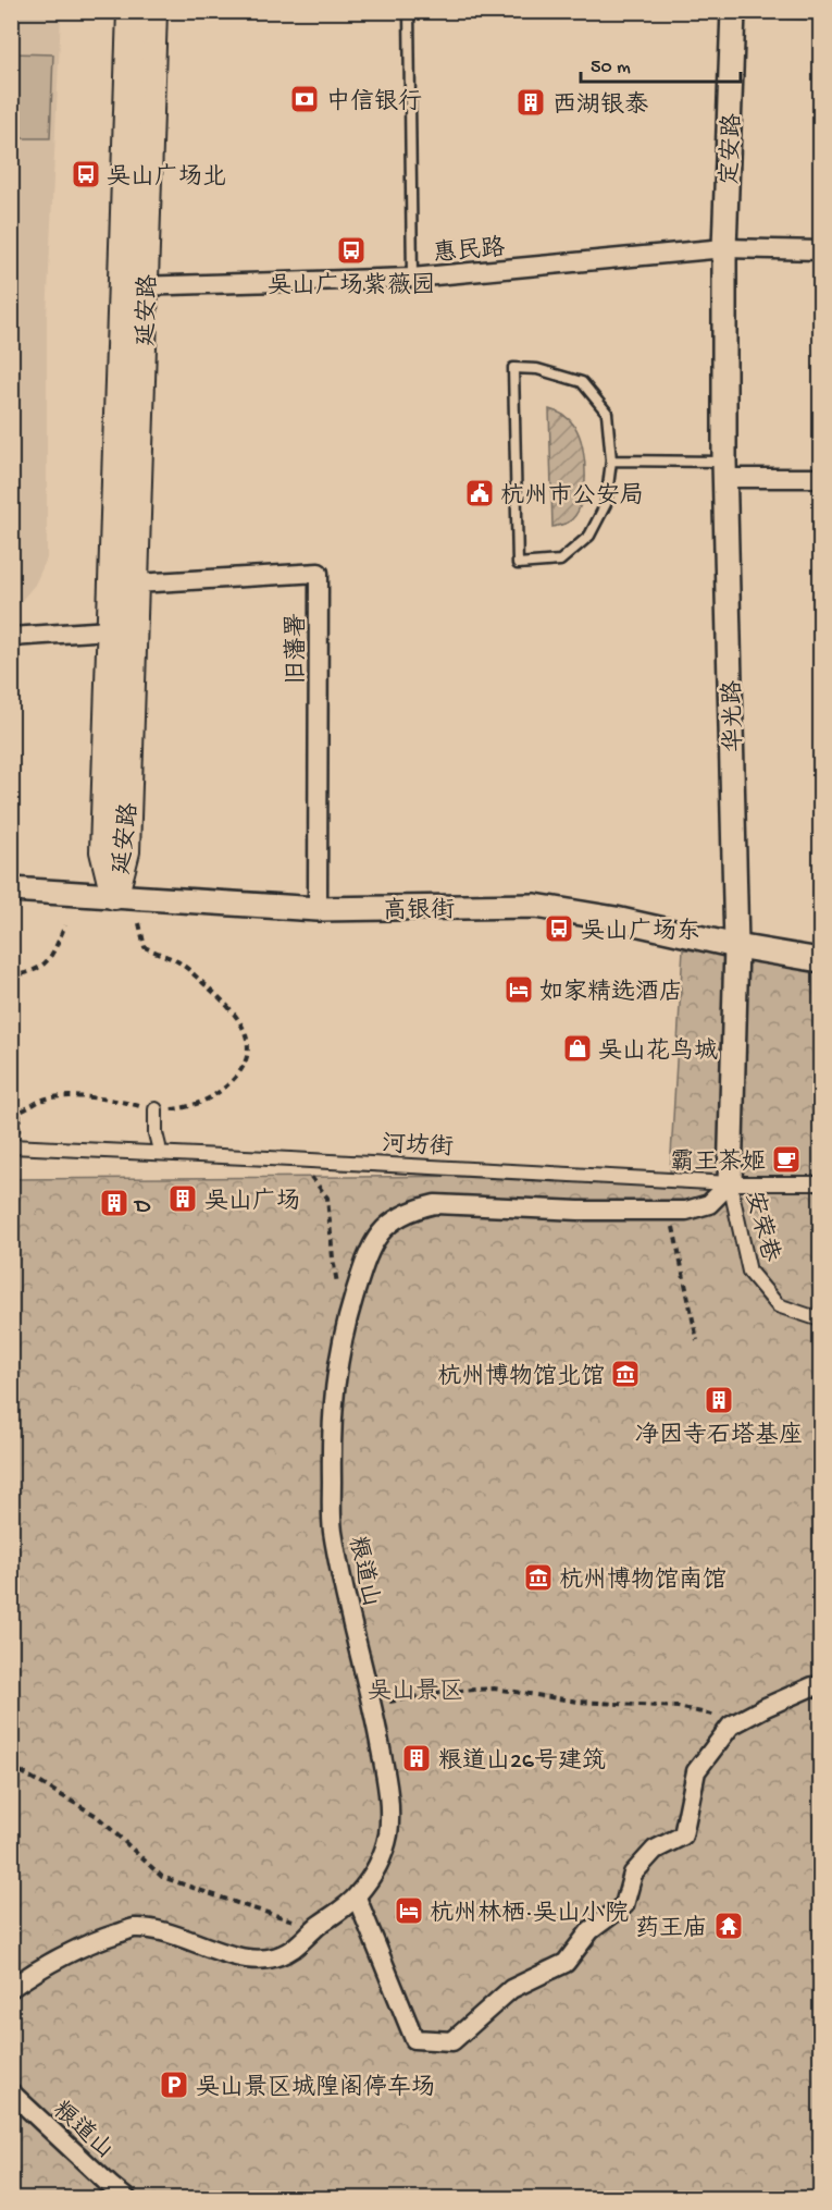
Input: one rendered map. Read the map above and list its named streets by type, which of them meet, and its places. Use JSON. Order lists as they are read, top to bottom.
{
  "streets": {
    "main road": ["延安路"],
    "street": [
      "定安路",
      "惠民路",
      "旧藩署",
      "华光路",
      "高银街",
      "河坊街",
      "安荣巷",
      "粮道山"
    ]
  },
  "crossings": [
    ["定安路", "惠民路"],
    ["定安路", "华光路"],
    ["惠民路", "延安路"],
    ["惠民路", "华光路"],
    ["延安路", "旧藩署"],
    ["延安路", "高银街"],
    ["旧藩署", "高银街"],
    ["华光路", "高银街"],
    ["华光路", "河坊街"],
    ["华光路", "安荣巷"],
    ["华光路", "粮道山"],
    ["河坊街", "安荣巷"],
    ["河坊街", "粮道山"],
    ["安荣巷", "粮道山"]
  ],
  "parks": ["吴山景区"],
  "places": {
    "bank": ["中信银行"],
    "building": [
      "西湖银泰",
      "吴山广场",
      "D",
      "净因寺石塔基座",
      "粮道山26号建筑"
    ],
    "bus stop": ["吴山广场北", "吴山广场紫薇园", "吴山广场东"],
    "public building": ["杭州市公安局"],
    "hotel": ["如家精选酒店", "杭州林栖·吴山小院"],
    "shop": ["吴山花鸟城"],
    "cafe": ["霸王茶姬"],
    "museum": ["杭州博物馆北馆", "杭州博物馆南馆"],
    "temple": ["药王庙"],
    "parking": ["吴山景区城隍阁停车场"]
  },
  "scale_bar": "50 m"
}
